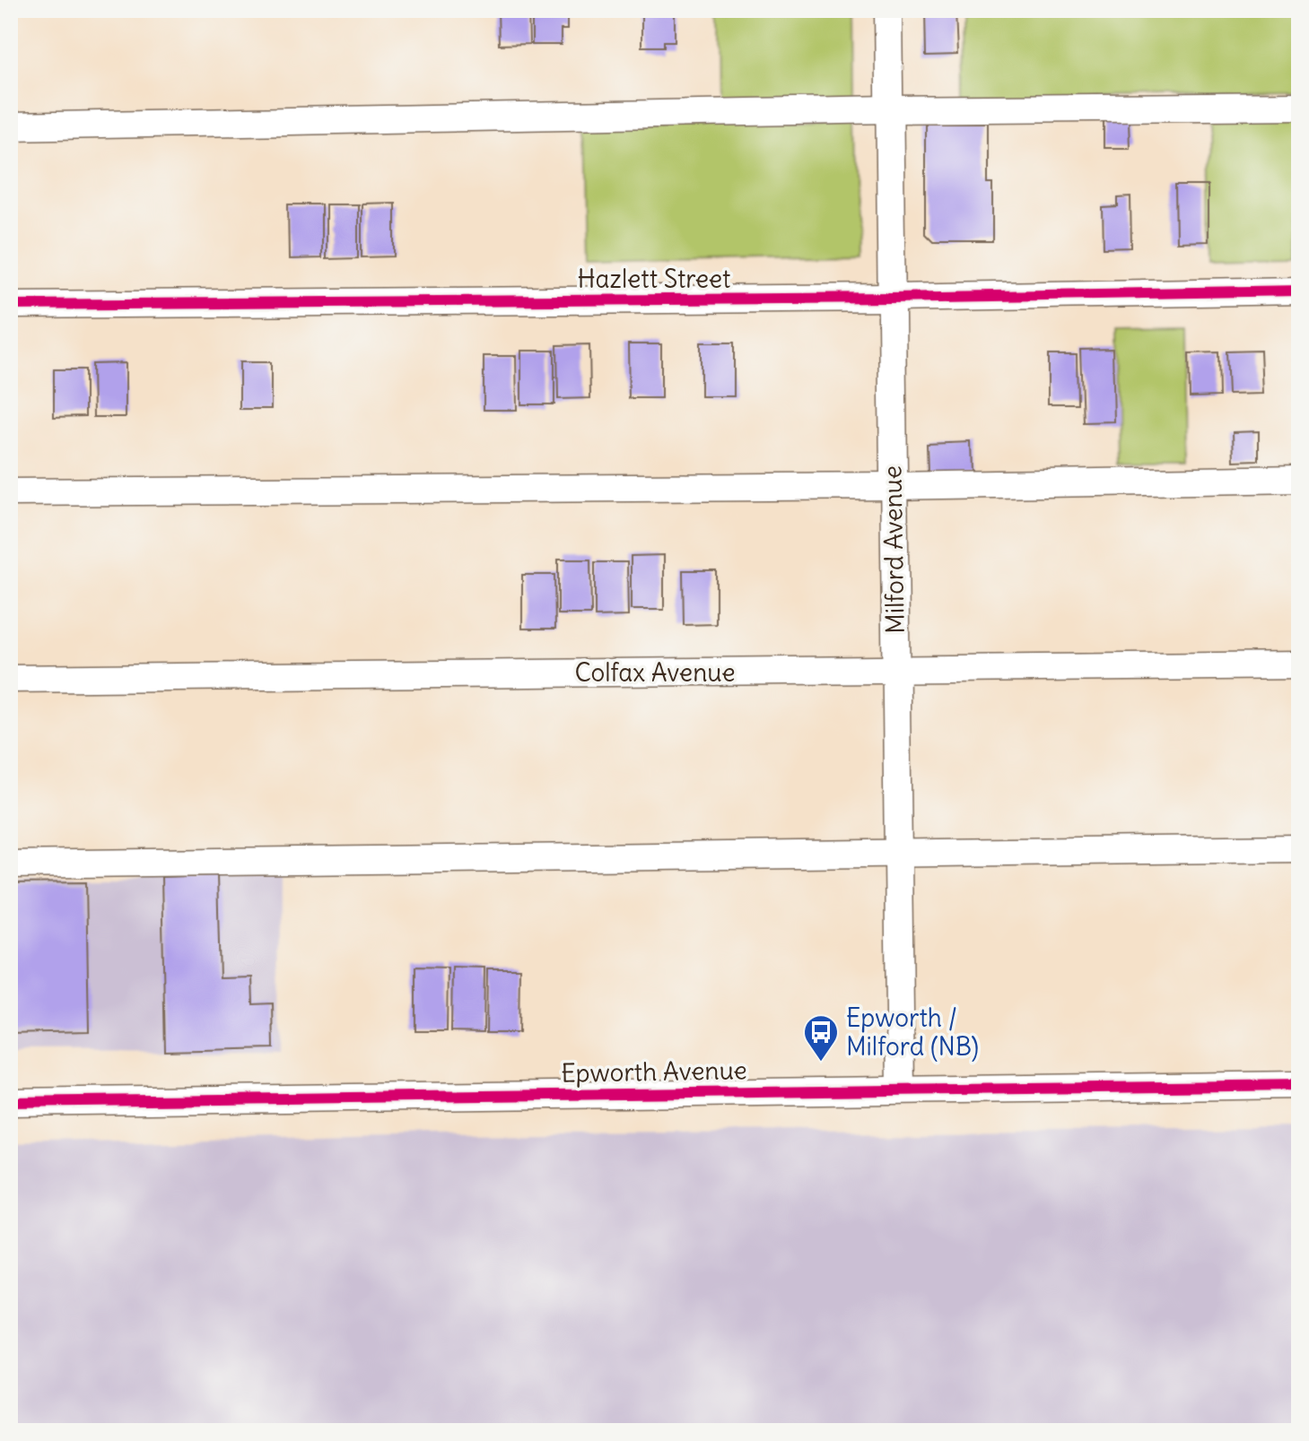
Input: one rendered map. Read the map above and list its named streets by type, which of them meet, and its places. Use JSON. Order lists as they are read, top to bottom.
{
  "streets": {
    "street": [
      "Hazlett Street",
      "Milford Avenue",
      "Colfax Avenue",
      "Epworth Avenue"
    ]
  },
  "crossings": [
    ["Hazlett Street", "Milford Avenue"],
    ["Milford Avenue", "Colfax Avenue"],
    ["Milford Avenue", "Epworth Avenue"]
  ],
  "places": {
    "bus stop": ["Epworth / Milford (NB)"]
  }
}
